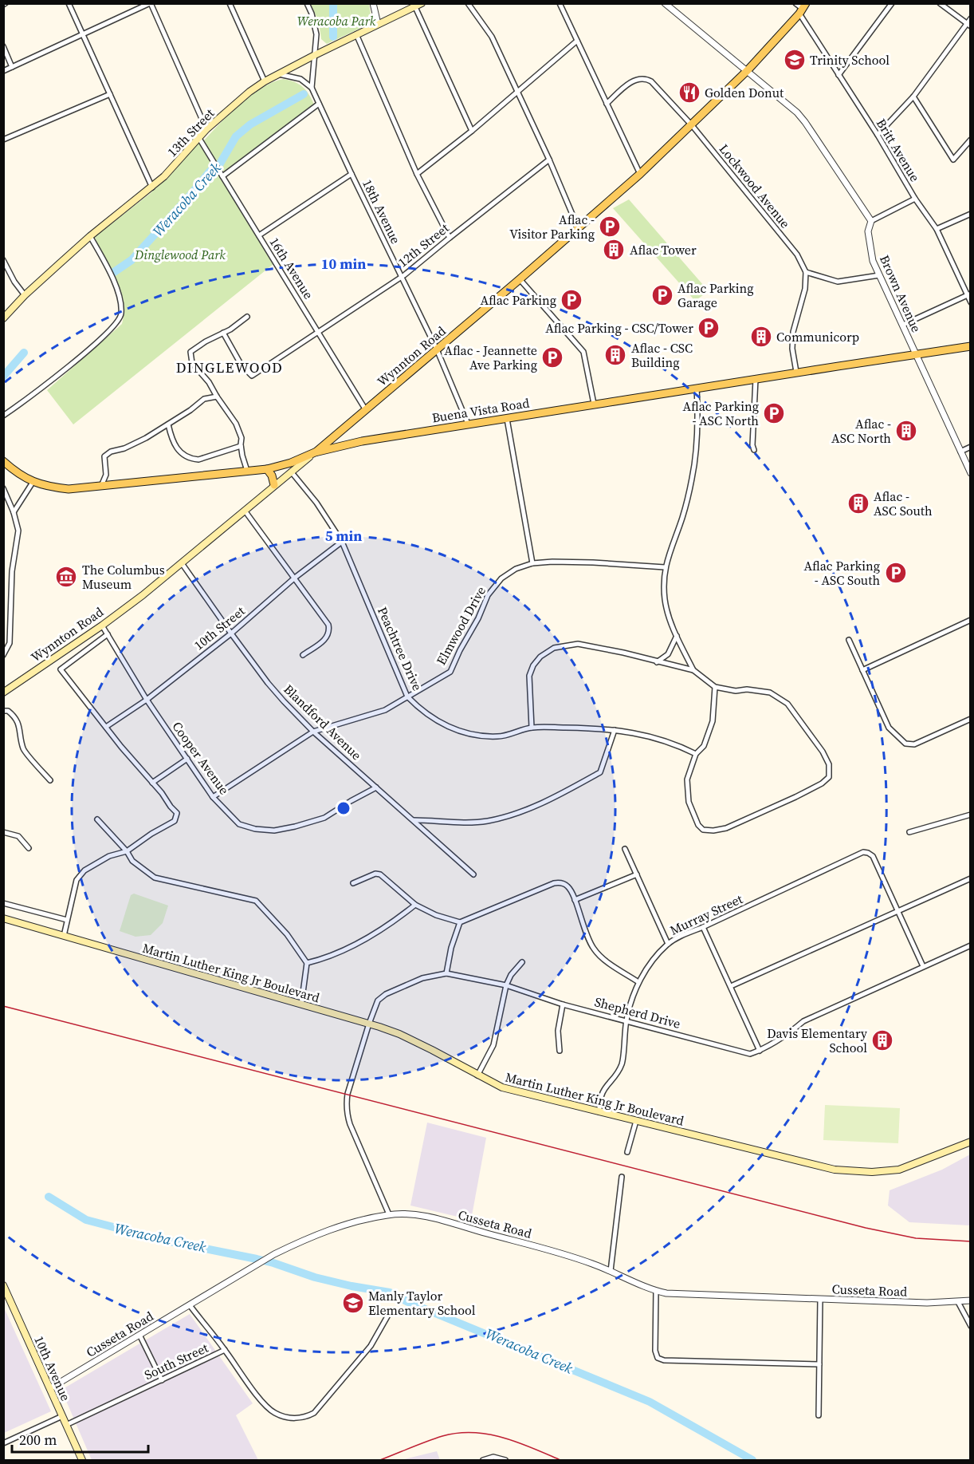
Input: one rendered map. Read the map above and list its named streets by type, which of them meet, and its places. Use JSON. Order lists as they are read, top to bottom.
{
  "streets": {
    "main road": [
      "13th Street",
      "Wynnton Road",
      "Buena Vista Road",
      "Martin Luther King Jr Boulevard",
      "10th Avenue"
    ],
    "street": [
      "Britt Avenue",
      "Lockwood Avenue",
      "18th Avenue",
      "12th Street",
      "16th Avenue",
      "Brown Avenue",
      "Elmwood Drive",
      "10th Street",
      "Peachtree Drive",
      "Blandford Avenue",
      "Cooper Avenue",
      "Murray Street",
      "Shepherd Drive",
      "Cusseta Road",
      "South Street"
    ]
  },
  "crossings": [
    ["13th Street", "18th Avenue"],
    ["13th Street", "16th Avenue"],
    ["Britt Avenue", "Wynnton Road"],
    ["Lockwood Avenue", "Wynnton Road"],
    ["18th Avenue", "12th Street"],
    ["18th Avenue", "Wynnton Road"],
    ["18th Avenue", "Buena Vista Road"],
    ["12th Street", "16th Avenue"],
    ["16th Avenue", "Wynnton Road"],
    ["Brown Avenue", "Buena Vista Road"],
    ["Wynnton Road", "Buena Vista Road"],
    ["Wynnton Road", "10th Street"],
    ["Wynnton Road", "Peachtree Drive"],
    ["Wynnton Road", "Blandford Avenue"],
    ["Wynnton Road", "Cooper Avenue"],
    ["Elmwood Drive", "Peachtree Drive"],
    ["Elmwood Drive", "Blandford Avenue"],
    ["Elmwood Drive", "Cooper Avenue"],
    ["10th Street", "Peachtree Drive"],
    ["10th Street", "Blandford Avenue"],
    ["10th Street", "Cooper Avenue"],
    ["Blandford Avenue", "Cooper Avenue"],
    ["Murray Street", "Martin Luther King Jr Boulevard"],
    ["Murray Street", "Shepherd Drive"],
    ["Martin Luther King Jr Boulevard", "Shepherd Drive"],
    ["Shepherd Drive", "Cusseta Road"],
    ["Cusseta Road", "10th Avenue"],
    ["South Street", "10th Avenue"]
  ],
  "districts": ["DINGLEWOOD"],
  "water": ["Weracoba Creek"],
  "parks": ["Weracoba Park", "Dinglewood Park"],
  "places": {
    "school or university": ["Trinity School", "Manly Taylor Elementary School"],
    "restaurant": ["Golden Donut"],
    "parking": [
      "Aflac - Visitor Parking",
      "Aflac Parking Garage",
      "Aflac Parking",
      "Aflac Parking - CSC/Tower",
      "Aflac - Jeannette Ave Parking",
      "Aflac Parking - ASC North",
      "Aflac Parking - ASC South"
    ],
    "building": [
      "Aflac Tower",
      "Communicorp",
      "Aflac - CSC Building",
      "Aflac - ASC North",
      "Aflac - ASC South",
      "Davis Elementary School"
    ],
    "museum": ["The Columbus Museum"]
  },
  "scale_bar": "200 m",
  "rings": ["10 min", "5 min"]
}
